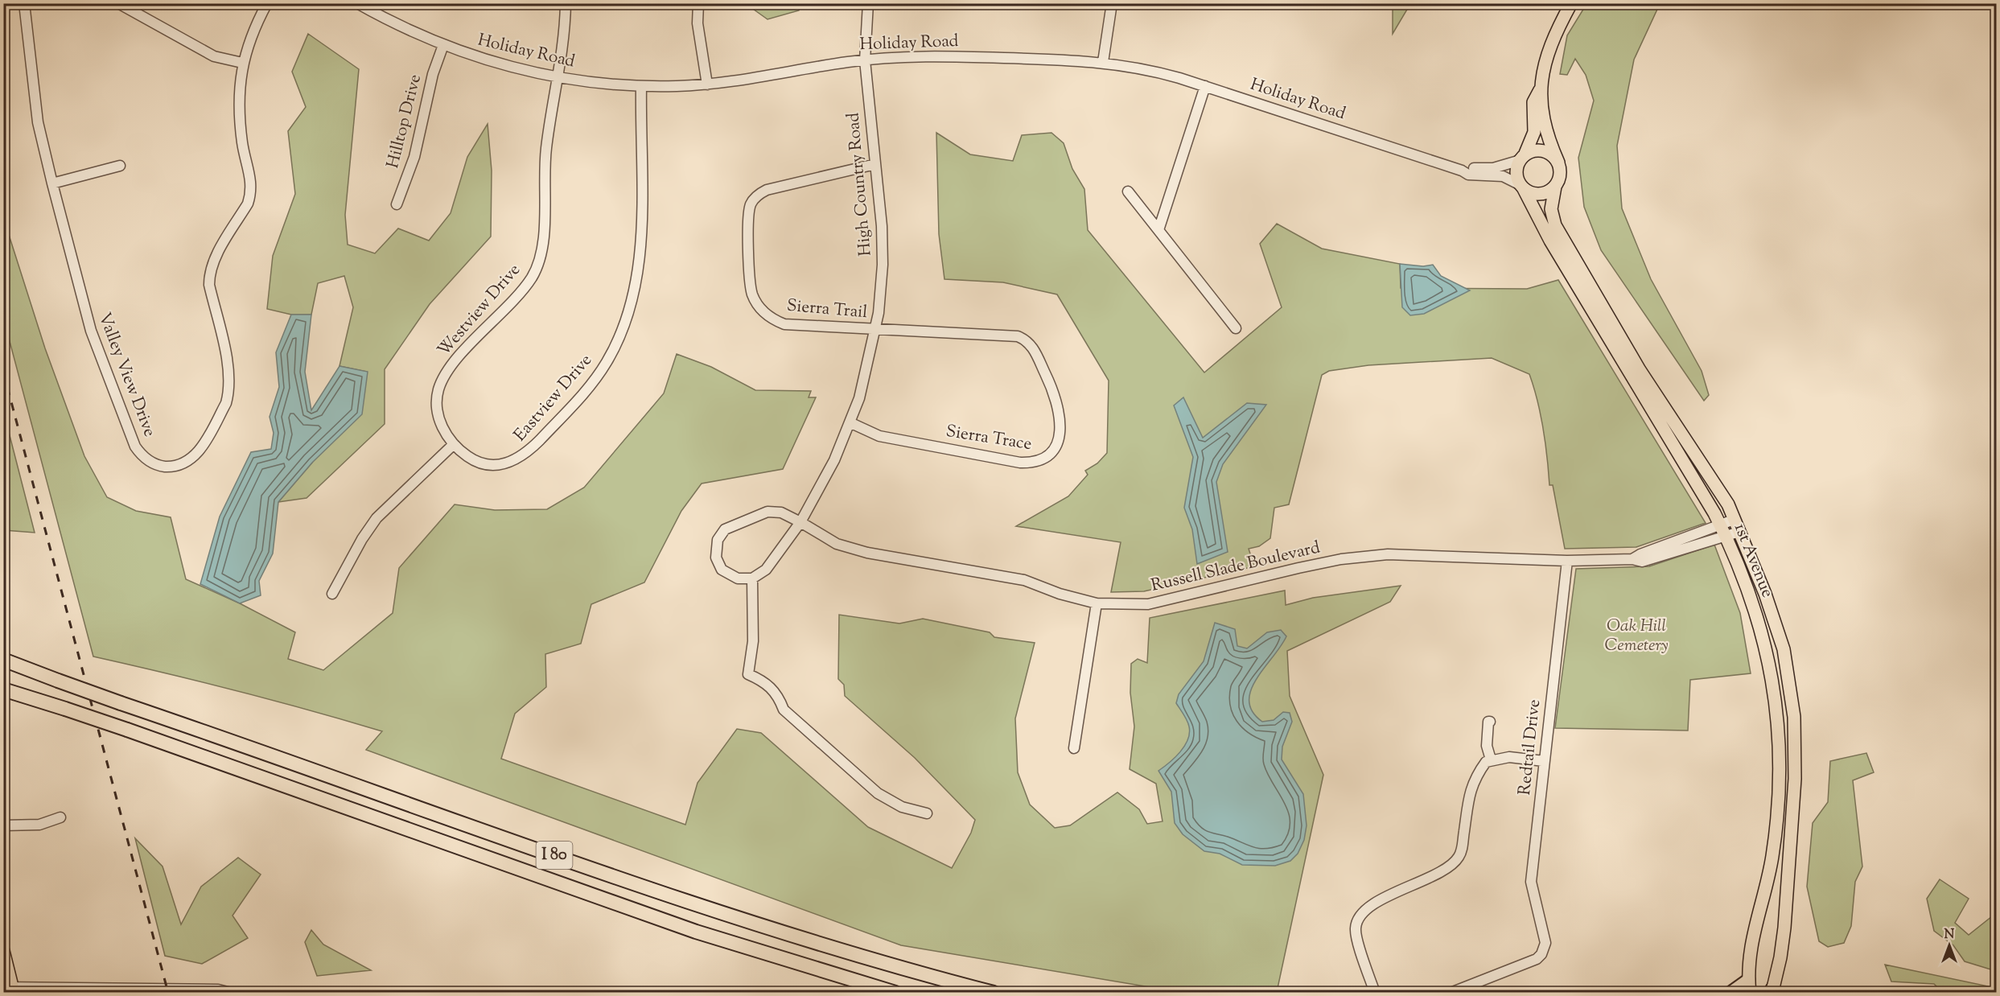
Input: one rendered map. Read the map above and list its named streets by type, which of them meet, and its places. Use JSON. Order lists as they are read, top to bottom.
{
  "streets": {
    "highway": ["I 80"],
    "main road": ["1st Avenue"],
    "street": [
      "Holiday Road",
      "Hilltop Drive",
      "High Country Road",
      "Sierra Trail",
      "Westview Drive",
      "Valley View Drive",
      "Eastview Drive",
      "Sierra Trace",
      "Russell Slade Boulevard",
      "Redtail Drive"
    ]
  },
  "crossings": [
    ["Holiday Road", "Hilltop Drive"],
    ["Holiday Road", "High Country Road"],
    ["Holiday Road", "Westview Drive"],
    ["Holiday Road", "Eastview Drive"],
    ["Holiday Road", "1st Avenue"],
    ["High Country Road", "Sierra Trail"],
    ["High Country Road", "Sierra Trace"],
    ["High Country Road", "Russell Slade Boulevard"],
    ["Sierra Trail", "Sierra Trace"],
    ["Westview Drive", "Eastview Drive"],
    ["1st Avenue", "Russell Slade Boulevard"],
    ["Russell Slade Boulevard", "Redtail Drive"]
  ],
  "parks": ["Oak Hill Cemetery"],
  "north": "top"
}
